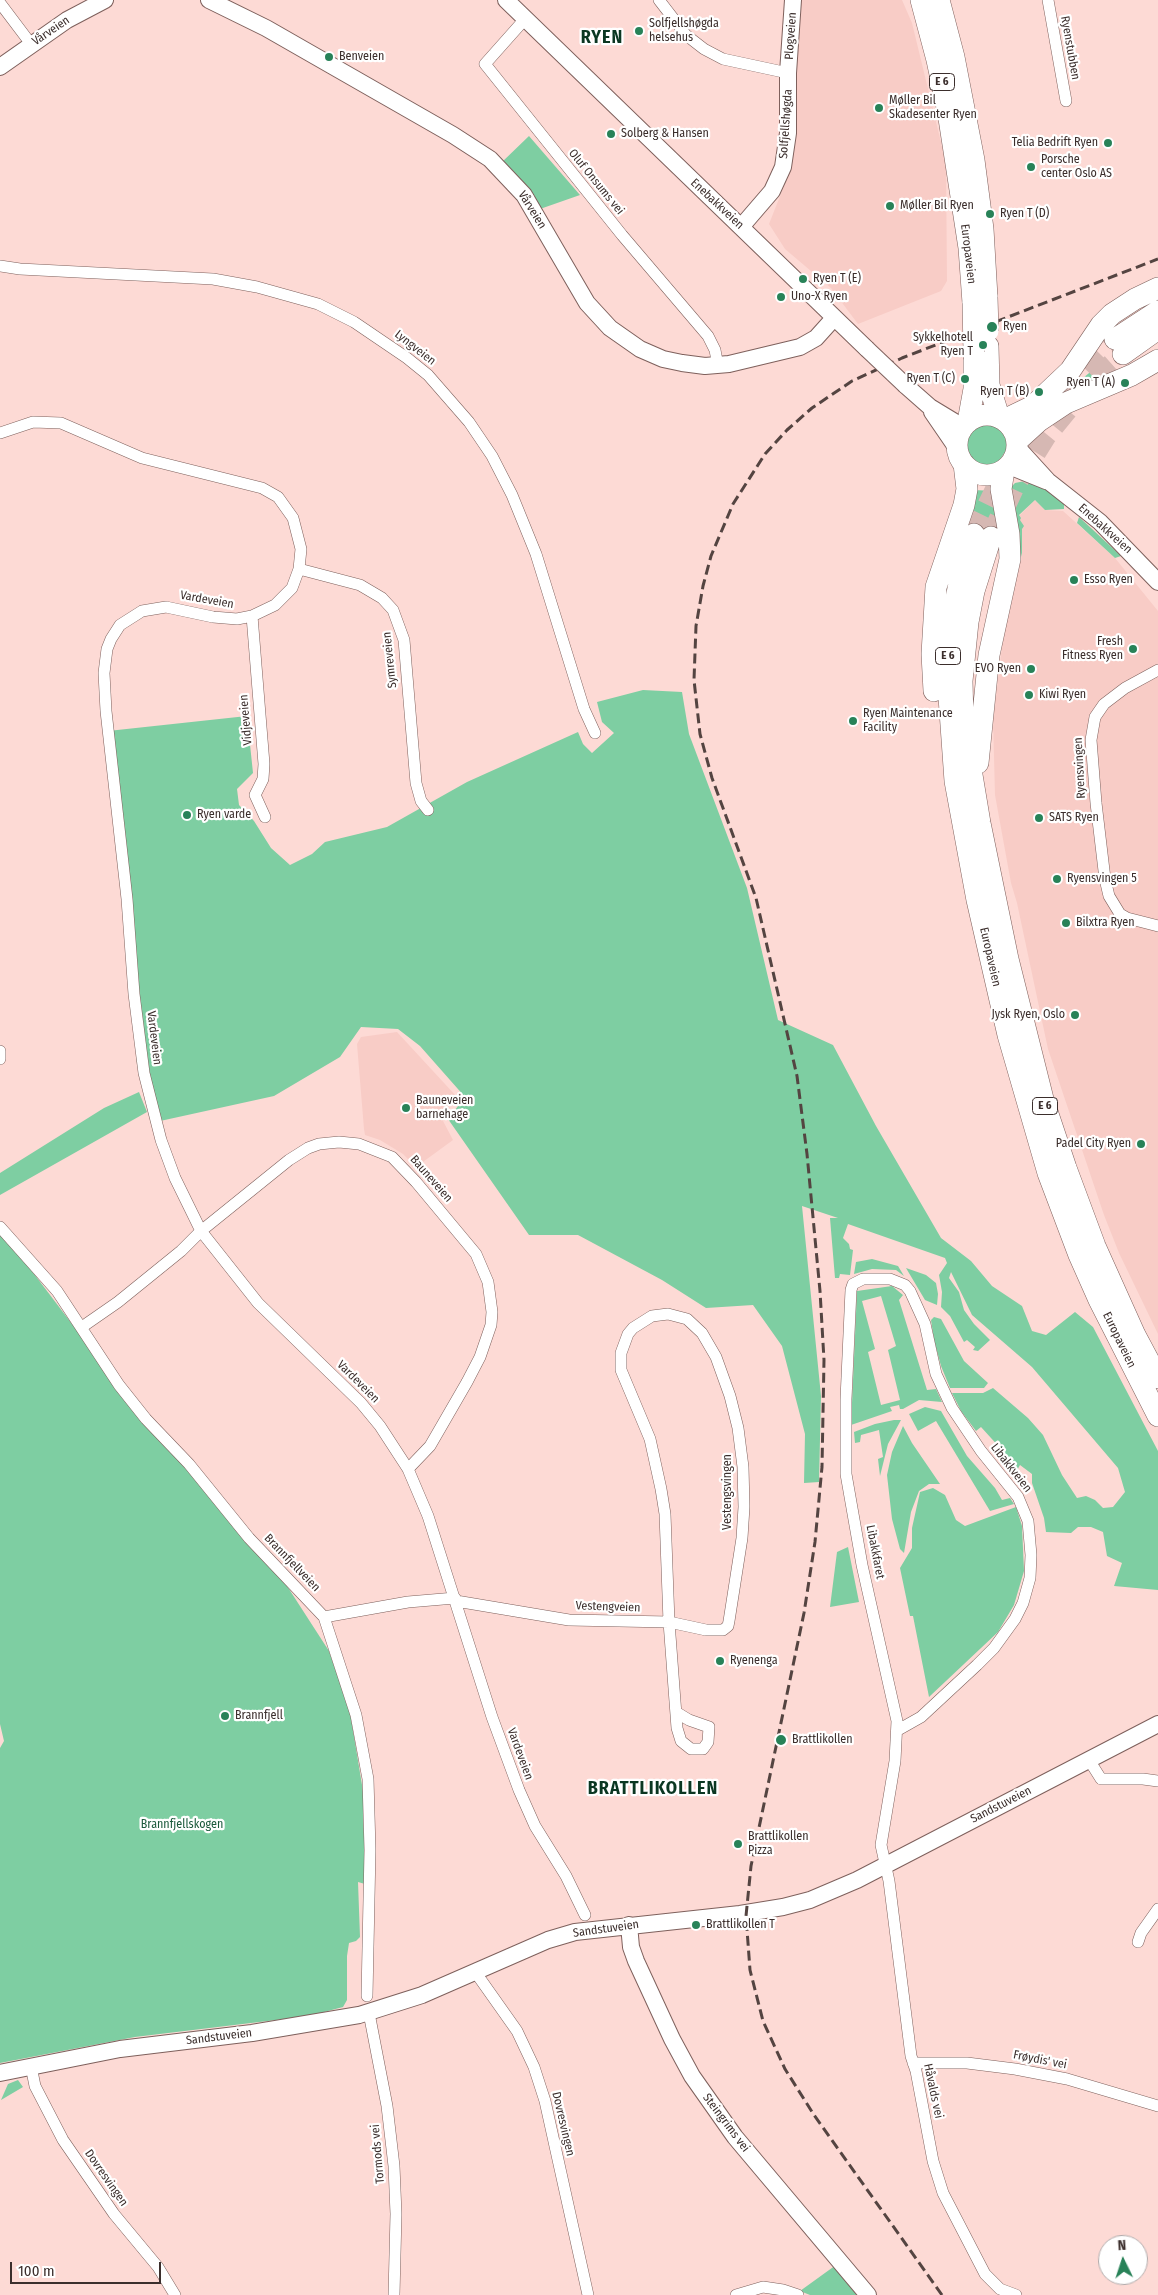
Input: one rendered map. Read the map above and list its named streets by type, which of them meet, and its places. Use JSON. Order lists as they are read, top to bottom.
{
  "streets": {
    "highway": ["E 6", "Europaveien"],
    "street": [
      "Vårveien",
      "Plogveien",
      "Ryenstubben",
      "Solfjellshøgda",
      "Oluf Onsums vei",
      "Enebakkveien",
      "Lyngveien",
      "Vardeveien",
      "Symreveien",
      "Vidjeveien",
      "Ryensvingen",
      "Bauneveien",
      "Libakkveien",
      "Vestengsvingen",
      "Libakkfaret",
      "Brannfjellveien",
      "Vestengveien",
      "Sandstuveien",
      "Frøydis' vei",
      "Håvalds vei",
      "Steingrims vei",
      "Dovresvingen",
      "Tormods vei"
    ]
  },
  "crossings": [
    ["Vårveien", "Oluf Onsums vei"],
    ["Vårveien", "Enebakkveien"],
    ["Plogveien", "Solfjellshøgda"],
    ["E 6", "Enebakkveien"],
    ["E 6", "Europaveien"],
    ["Solfjellshøgda", "Enebakkveien"],
    ["Oluf Onsums vei", "Enebakkveien"],
    ["Enebakkveien", "Europaveien"],
    ["Vardeveien", "Symreveien"],
    ["Vardeveien", "Vidjeveien"],
    ["Vardeveien", "Bauneveien"],
    ["Vardeveien", "Vestengveien"],
    ["Bauneveien", "Brannfjellveien"],
    ["Libakkveien", "Libakkfaret"],
    ["Vestengsvingen", "Vestengveien"],
    ["Libakkfaret", "Sandstuveien"],
    ["Libakkfaret", "Håvalds vei"],
    ["Brannfjellveien", "Vestengveien"],
    ["Sandstuveien", "Håvalds vei"],
    ["Sandstuveien", "Steingrims vei"],
    ["Sandstuveien", "Dovresvingen"],
    ["Sandstuveien", "Tormods vei"],
    ["Frøydis' vei", "Håvalds vei"]
  ],
  "districts": ["RYEN", "BRATTLIKOLLEN"],
  "parks": ["Brannfjellskogen"],
  "places": [
    "Solfjellshøgda helsehus",
    "Benveien",
    "Møller Bil Skadesenter Ryen",
    "Solberg & Hansen",
    "Telia Bedrift Ryen",
    "Porsche center Oslo AS",
    "Møller Bil Ryen",
    "Ryen T (D)",
    "Ryen T (E)",
    "Uno-X Ryen",
    "Ryen",
    "Sykkelhotell Ryen T",
    "Ryen T (C)",
    "Ryen T (A)",
    "Ryen T (B)",
    "Esso Ryen",
    "Fresh Fitness Ryen",
    "EVO Ryen",
    "Kiwi Ryen",
    "Ryen Maintenance Facility",
    "Ryen varde",
    "SATS Ryen",
    "Ryensvingen 5",
    "Bilxtra Ryen",
    "Jysk Ryen, Oslo",
    "Bauneveien barnehage",
    "Padel City Ryen",
    "Ryenenga",
    "Brannfjell",
    "Brattlikollen",
    "Brattlikollen Pizza",
    "Brattlikollen T"
  ],
  "scale_bar": "100 m",
  "north": "top"
}
